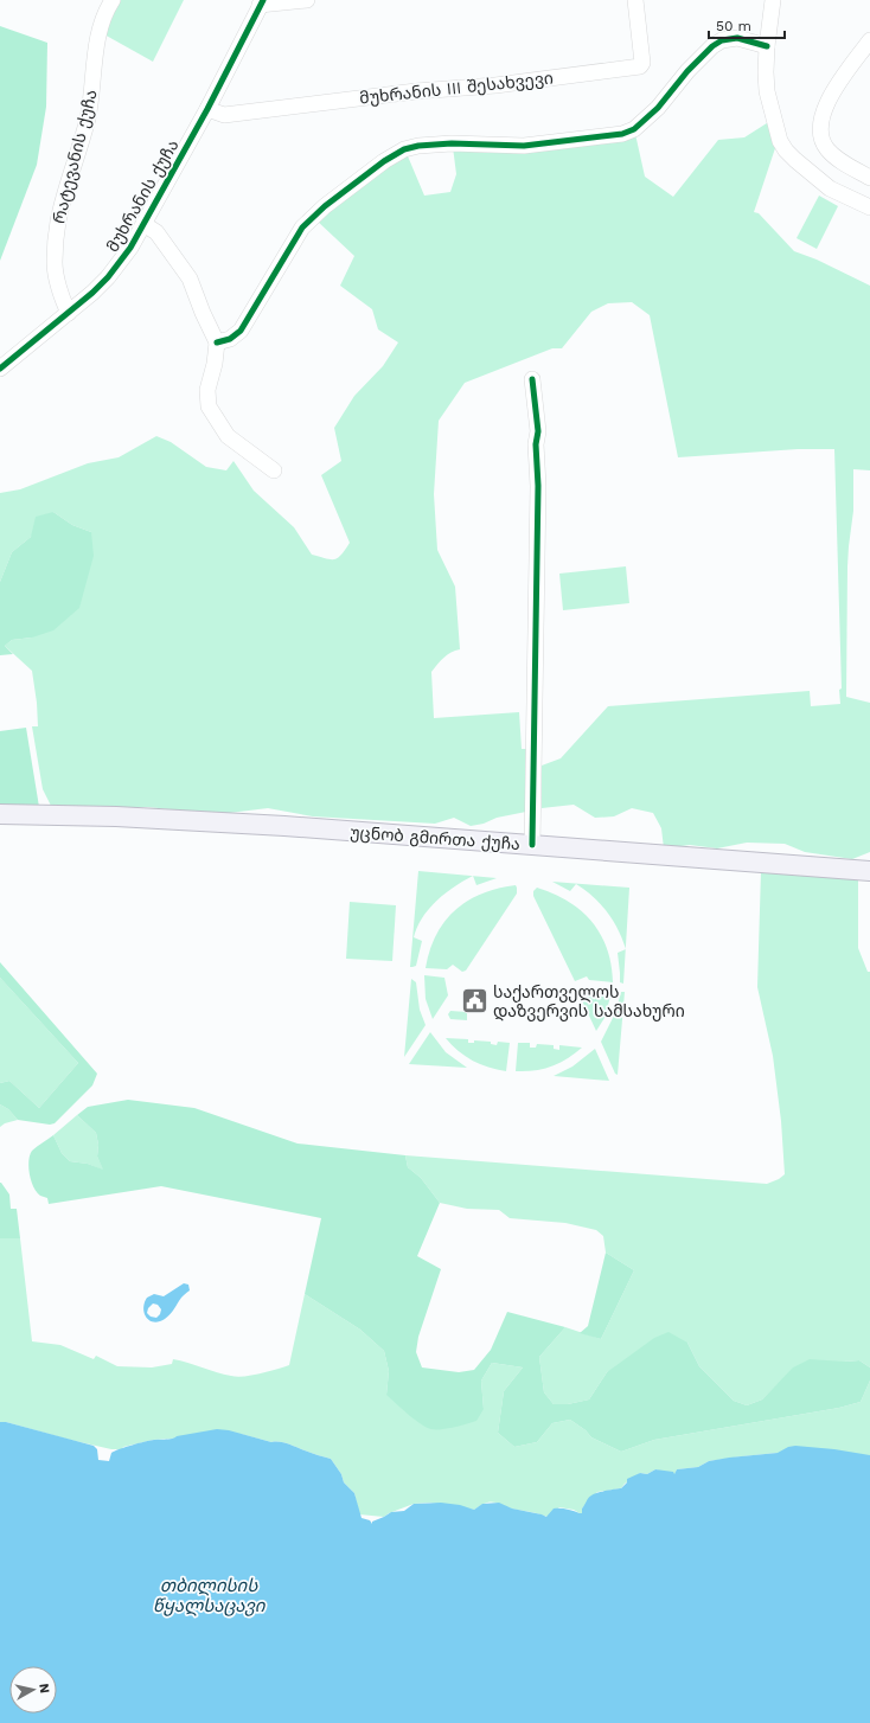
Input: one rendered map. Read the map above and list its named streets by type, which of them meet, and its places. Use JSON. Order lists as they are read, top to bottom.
{
  "streets": {
    "main road": ["უცნობ გმირთა ქუჩა"],
    "street": ["მუხრანის III შესახვევი", "რატევანის ქუჩა", "მუხრანის ქუჩა"]
  },
  "crossings": [
    ["მუხრანის III შესახვევი", "მუხრანის ქუჩა"],
    ["რატევანის ქუჩა", "მუხრანის ქუჩა"]
  ],
  "water": ["თბილისის წყალსაცავი"],
  "places": {
    "public building": ["საქართველოს დაზვერვის სამსახური"]
  },
  "scale_bar": "50 m",
  "north": "right"
}
